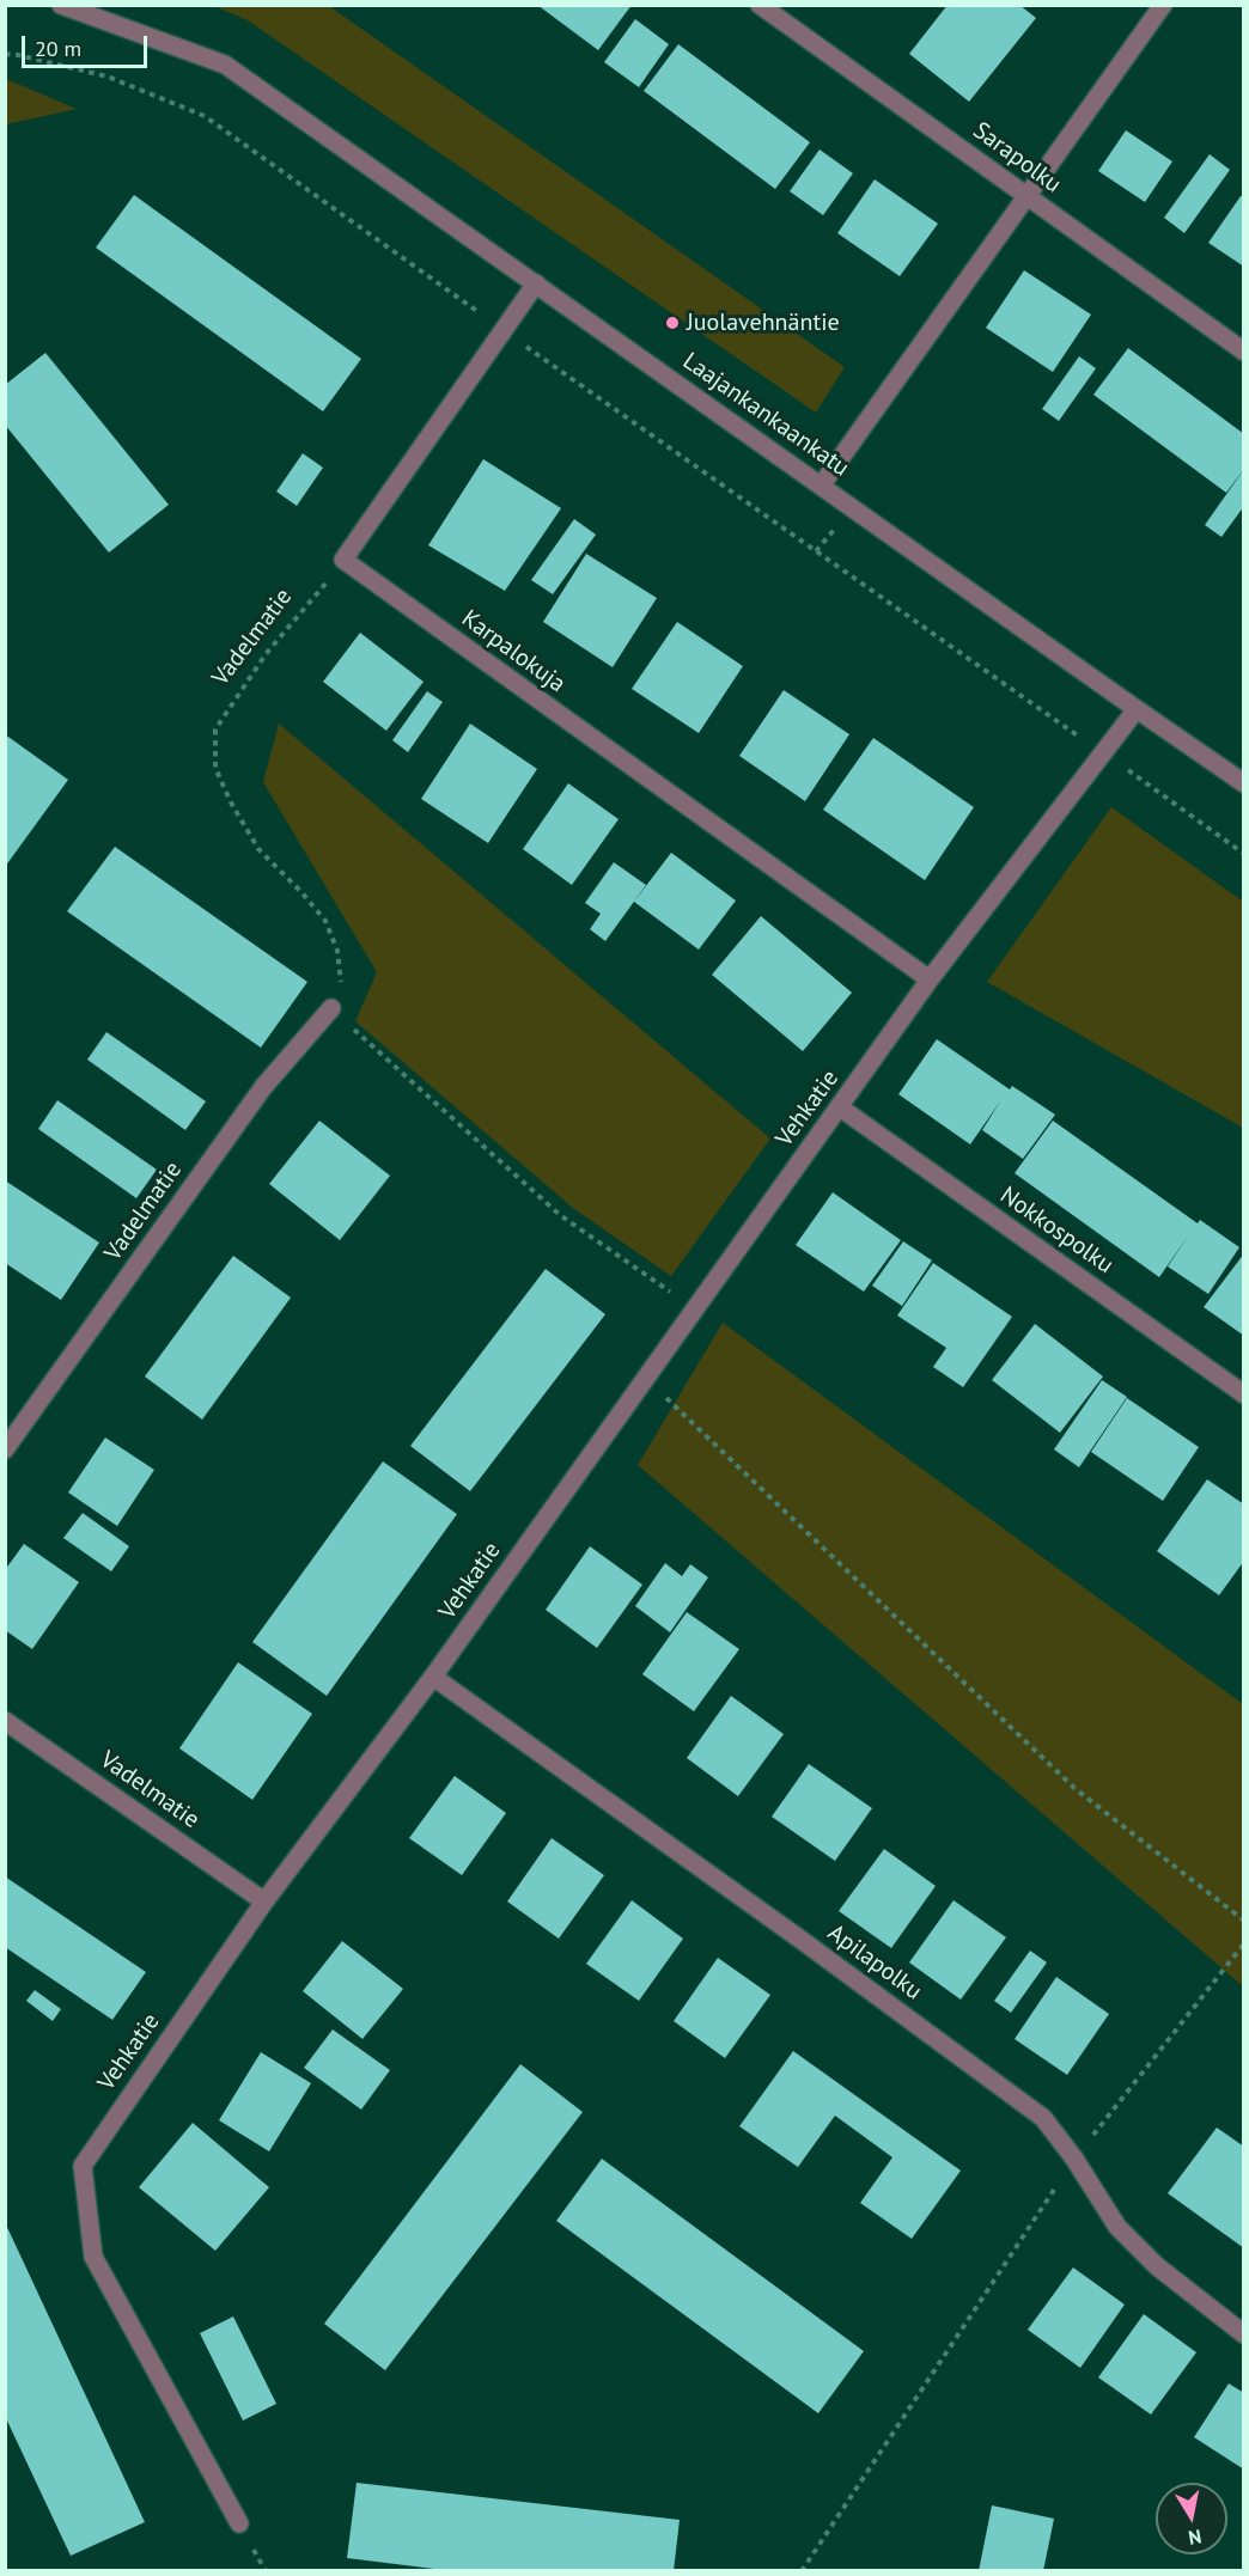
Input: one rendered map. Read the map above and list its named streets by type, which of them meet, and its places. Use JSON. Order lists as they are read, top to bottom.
{
  "streets": {
    "street": [
      "Sarapolku",
      "Laajankankaankatu",
      "Vadelmatie",
      "Karpalokuja",
      "Vehkatie",
      "Nokkospolku",
      "Apilapolku"
    ]
  },
  "crossings": [
    ["Laajankankaankatu", "Vehkatie"],
    ["Vadelmatie", "Karpalokuja"],
    ["Vadelmatie", "Vehkatie"],
    ["Karpalokuja", "Vehkatie"],
    ["Vehkatie", "Nokkospolku"],
    ["Vehkatie", "Apilapolku"]
  ],
  "places": ["Juolavehnäntie"],
  "scale_bar": "20 m",
  "north": "bottom"
}
